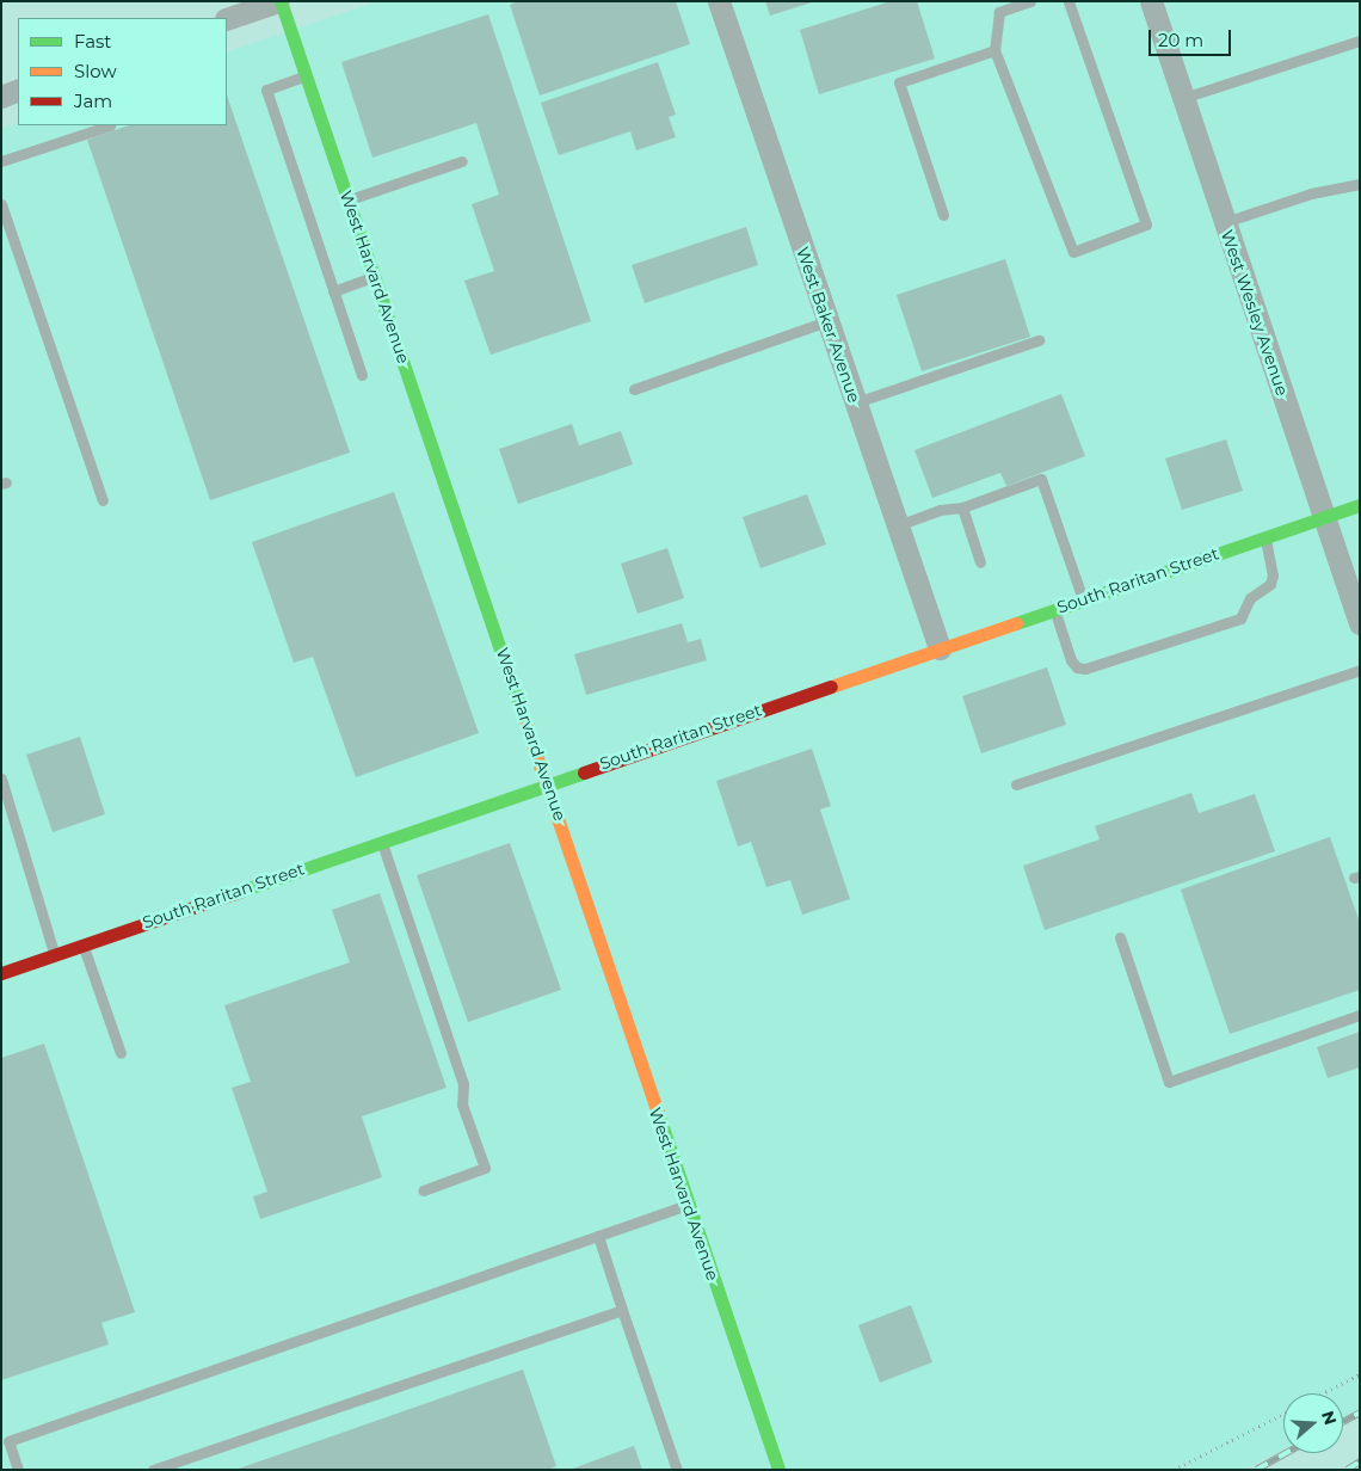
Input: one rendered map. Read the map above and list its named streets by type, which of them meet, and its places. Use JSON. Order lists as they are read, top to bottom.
{
  "streets": {
    "street": [
      "West Harvard Avenue",
      "West Wesley Avenue",
      "West Baker Avenue",
      "South Raritan Street"
    ]
  },
  "crossings": [
    ["West Harvard Avenue", "South Raritan Street"],
    ["West Wesley Avenue", "South Raritan Street"],
    ["West Baker Avenue", "South Raritan Street"]
  ],
  "legend": ["Fast", "Slow", "Jam"],
  "scale_bar": "20 m",
  "north": "right"
}
